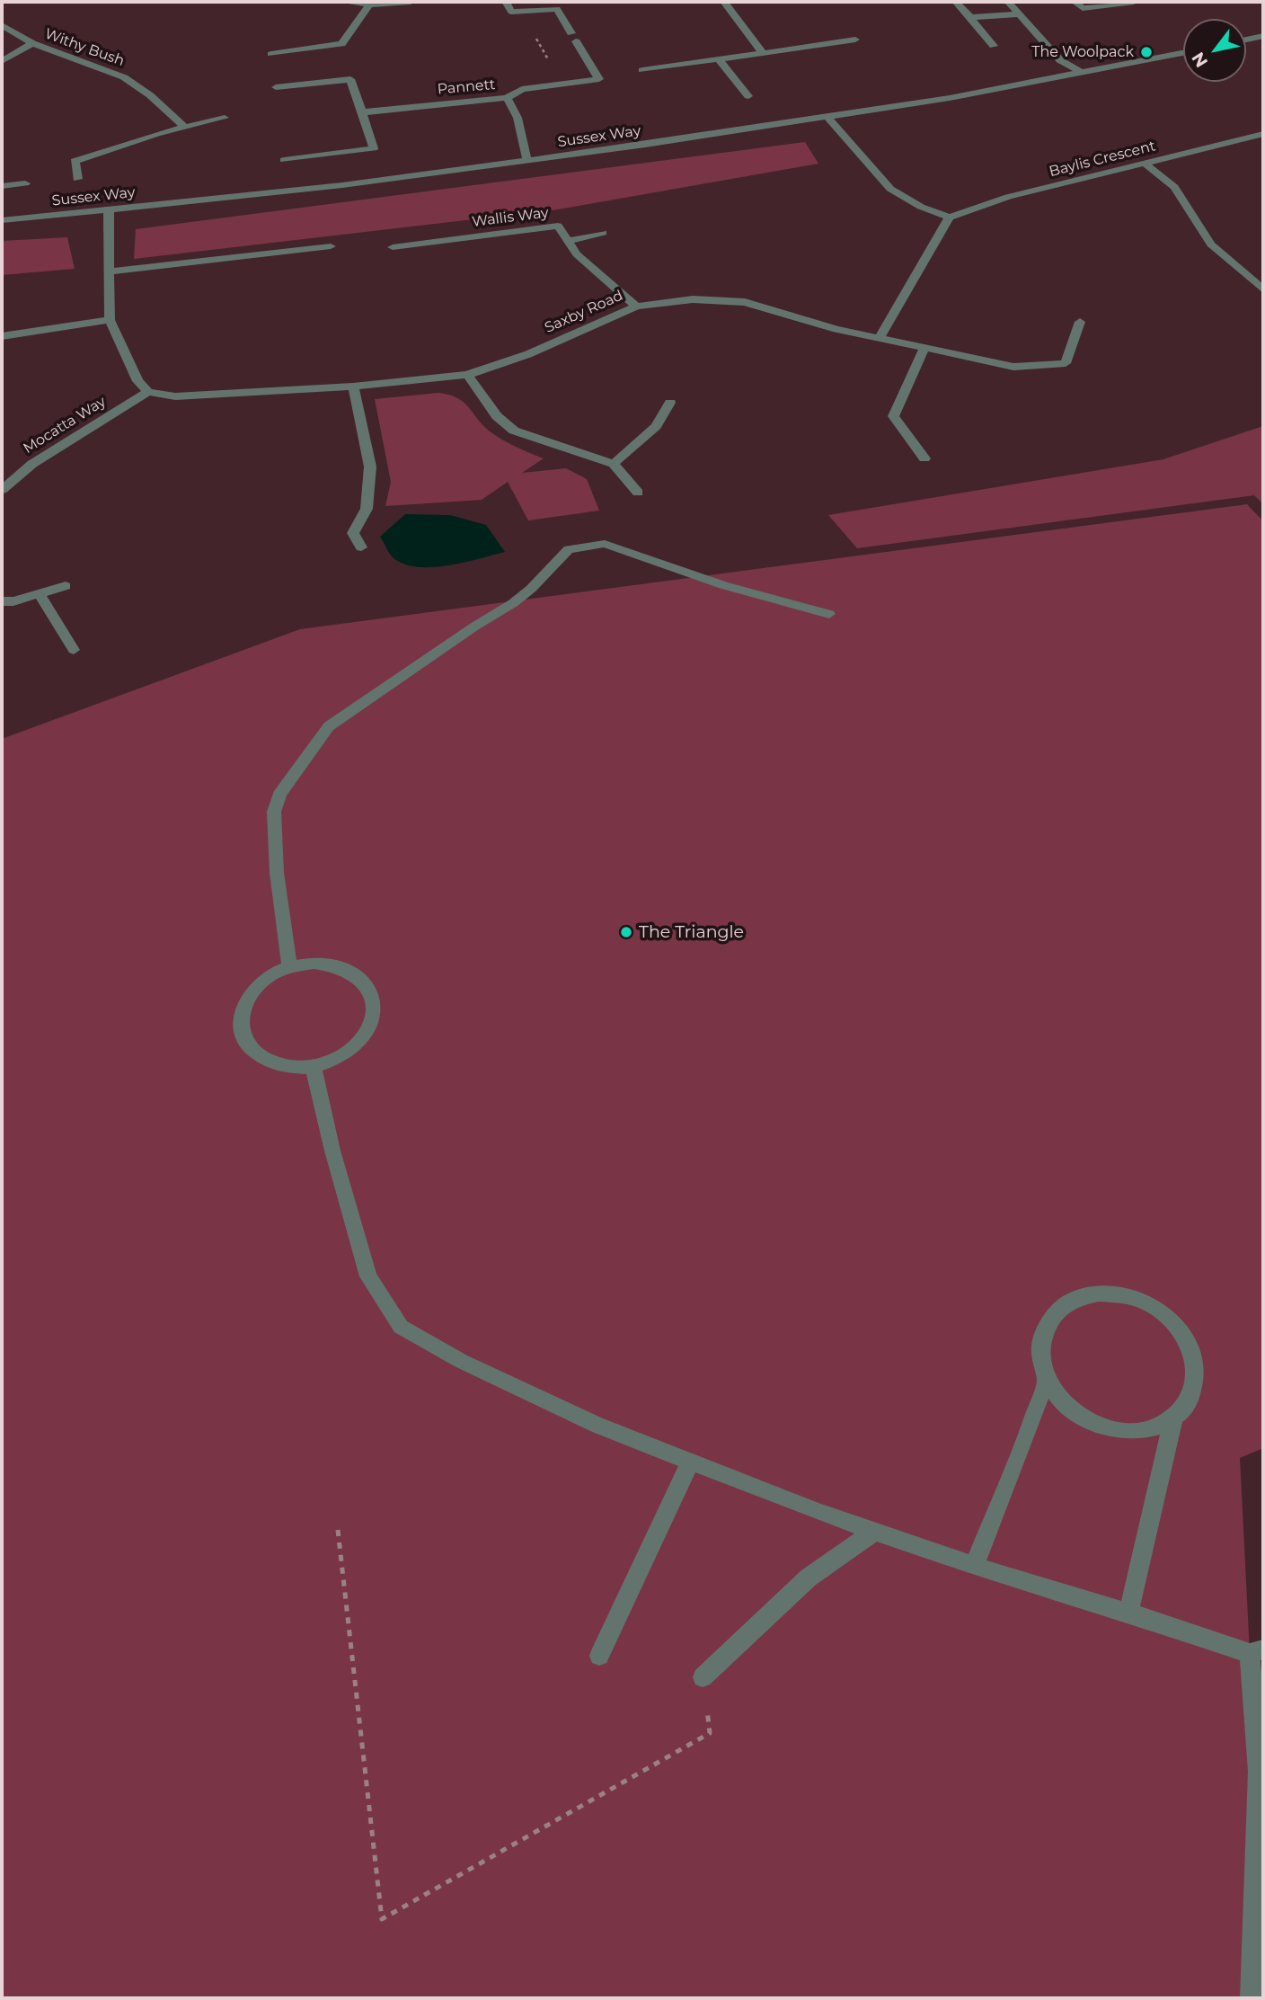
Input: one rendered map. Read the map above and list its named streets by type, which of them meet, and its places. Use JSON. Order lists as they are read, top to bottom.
{
  "streets": {
    "street": [
      "Withy Bush",
      "Pannett",
      "Sussex Way",
      "Baylis Crescent",
      "Wallis Way",
      "Saxby Road",
      "Mocatta Way"
    ]
  },
  "crossings": [
    ["Pannett", "Sussex Way"],
    ["Wallis Way", "Saxby Road"],
    ["Saxby Road", "Mocatta Way"]
  ],
  "places": ["The Woolpack", "The Triangle"],
  "north": "bottom left"
}
